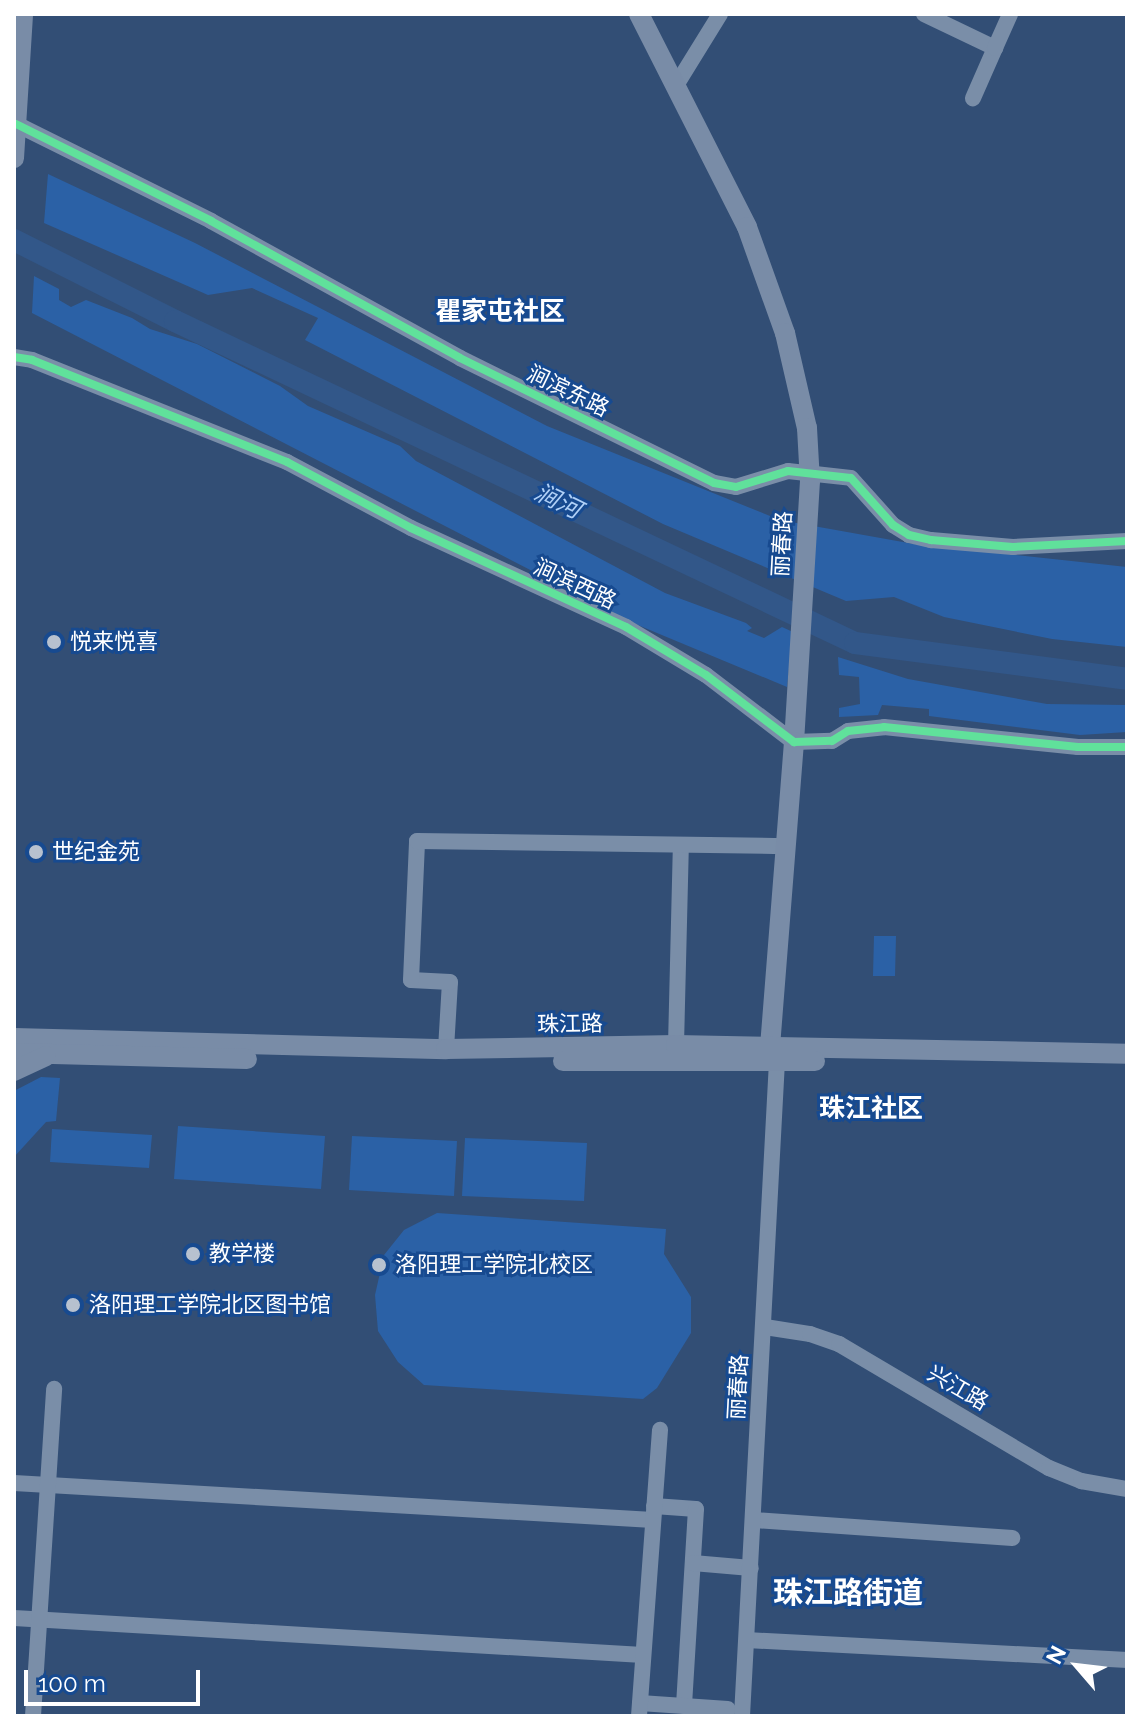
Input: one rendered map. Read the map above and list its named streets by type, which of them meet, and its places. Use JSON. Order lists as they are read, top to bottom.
{
  "streets": {
    "main road": ["丽春路", "珠江路"],
    "street": ["涧滨东路", "涧滨西路", "兴江路"]
  },
  "crossings": [
    ["涧滨东路", "丽春路"],
    ["丽春路", "涧滨西路"],
    ["丽春路", "珠江路"],
    ["丽春路", "兴江路"]
  ],
  "districts": ["瞿家屯社区", "珠江社区", "珠江路街道"],
  "water": ["涧河"],
  "places": [
    "悦来悦喜",
    "世纪金苑",
    "教学楼",
    "洛阳理工学院北校区",
    "洛阳理工学院北区图书馆"
  ],
  "scale_bar": "100 m",
  "north": "top left"
}
